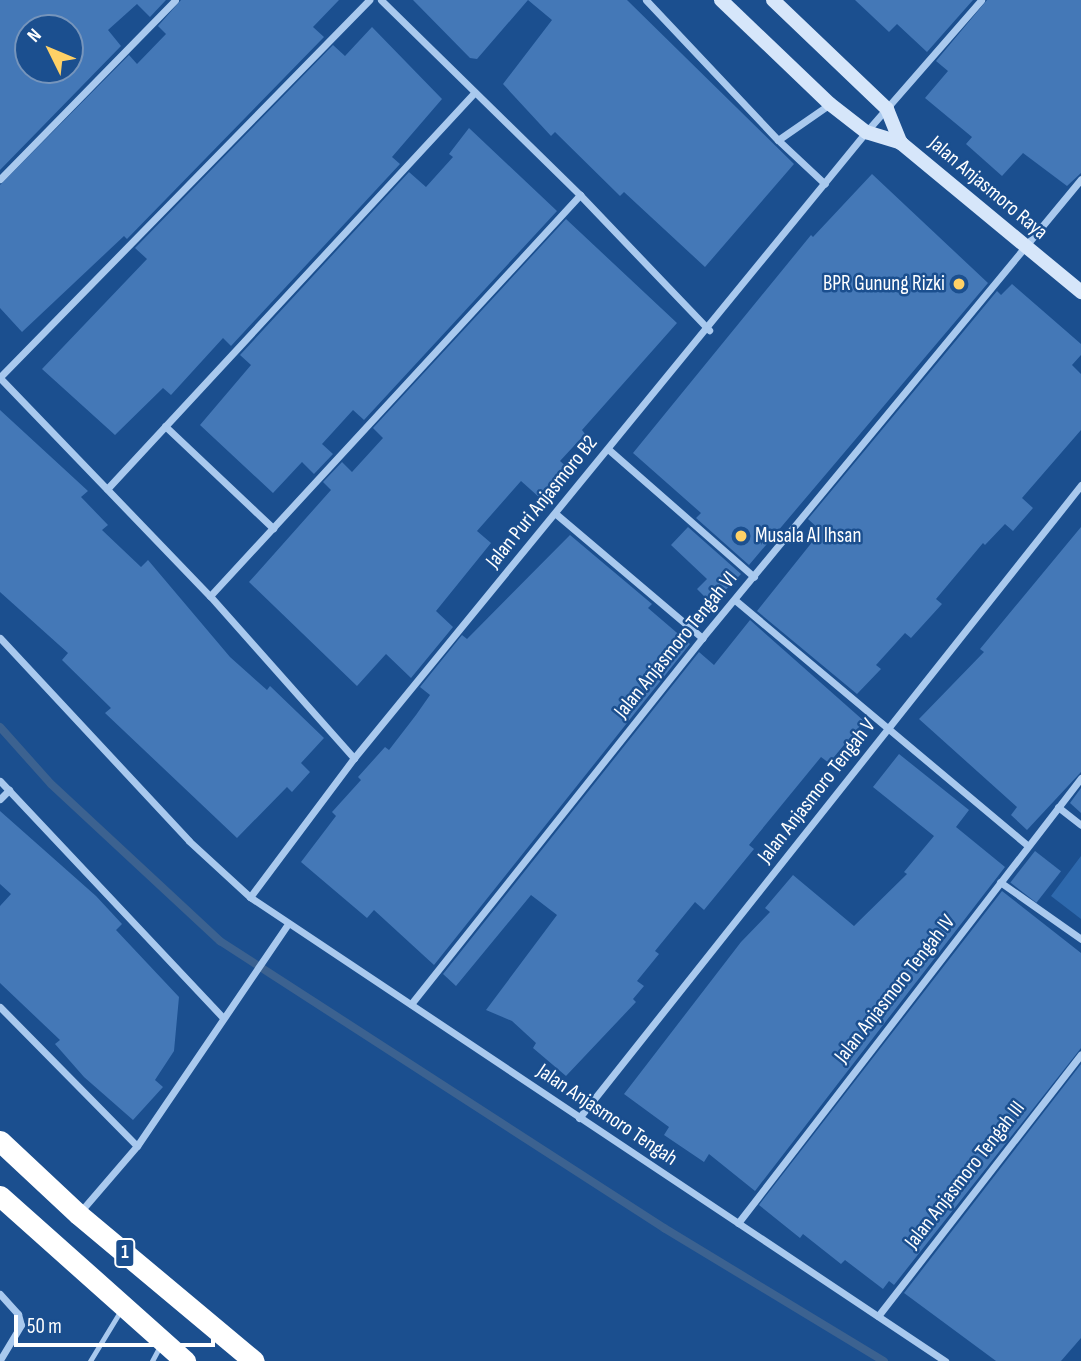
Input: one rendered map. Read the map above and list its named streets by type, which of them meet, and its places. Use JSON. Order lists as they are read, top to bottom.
{
  "streets": {
    "highway": ["1"],
    "street": [
      "Jalan Anjasmoro Raya",
      "Jalan Puri Anjasmoro B2",
      "Jalan Anjasmoro Tengah VI",
      "Jalan Anjasmoro Tengah V",
      "Jalan Anjasmoro Tengah IV",
      "Jalan Anjasmoro Tengah",
      "Jalan Anjasmoro Tengah III"
    ]
  },
  "crossings": [
    ["Jalan Anjasmoro Raya", "Jalan Puri Anjasmoro B2"],
    ["Jalan Anjasmoro Raya", "Jalan Anjasmoro Tengah VI"],
    ["Jalan Puri Anjasmoro B2", "Jalan Anjasmoro Tengah"],
    ["Jalan Anjasmoro Tengah VI", "Jalan Anjasmoro Tengah"],
    ["Jalan Anjasmoro Tengah V", "Jalan Anjasmoro Tengah"],
    ["Jalan Anjasmoro Tengah IV", "Jalan Anjasmoro Tengah"],
    ["Jalan Anjasmoro Tengah", "Jalan Anjasmoro Tengah III"]
  ],
  "places": ["BPR Gunung Rizki", "Musala Al Ihsan"],
  "scale_bar": "50 m",
  "north": "top left"
}
